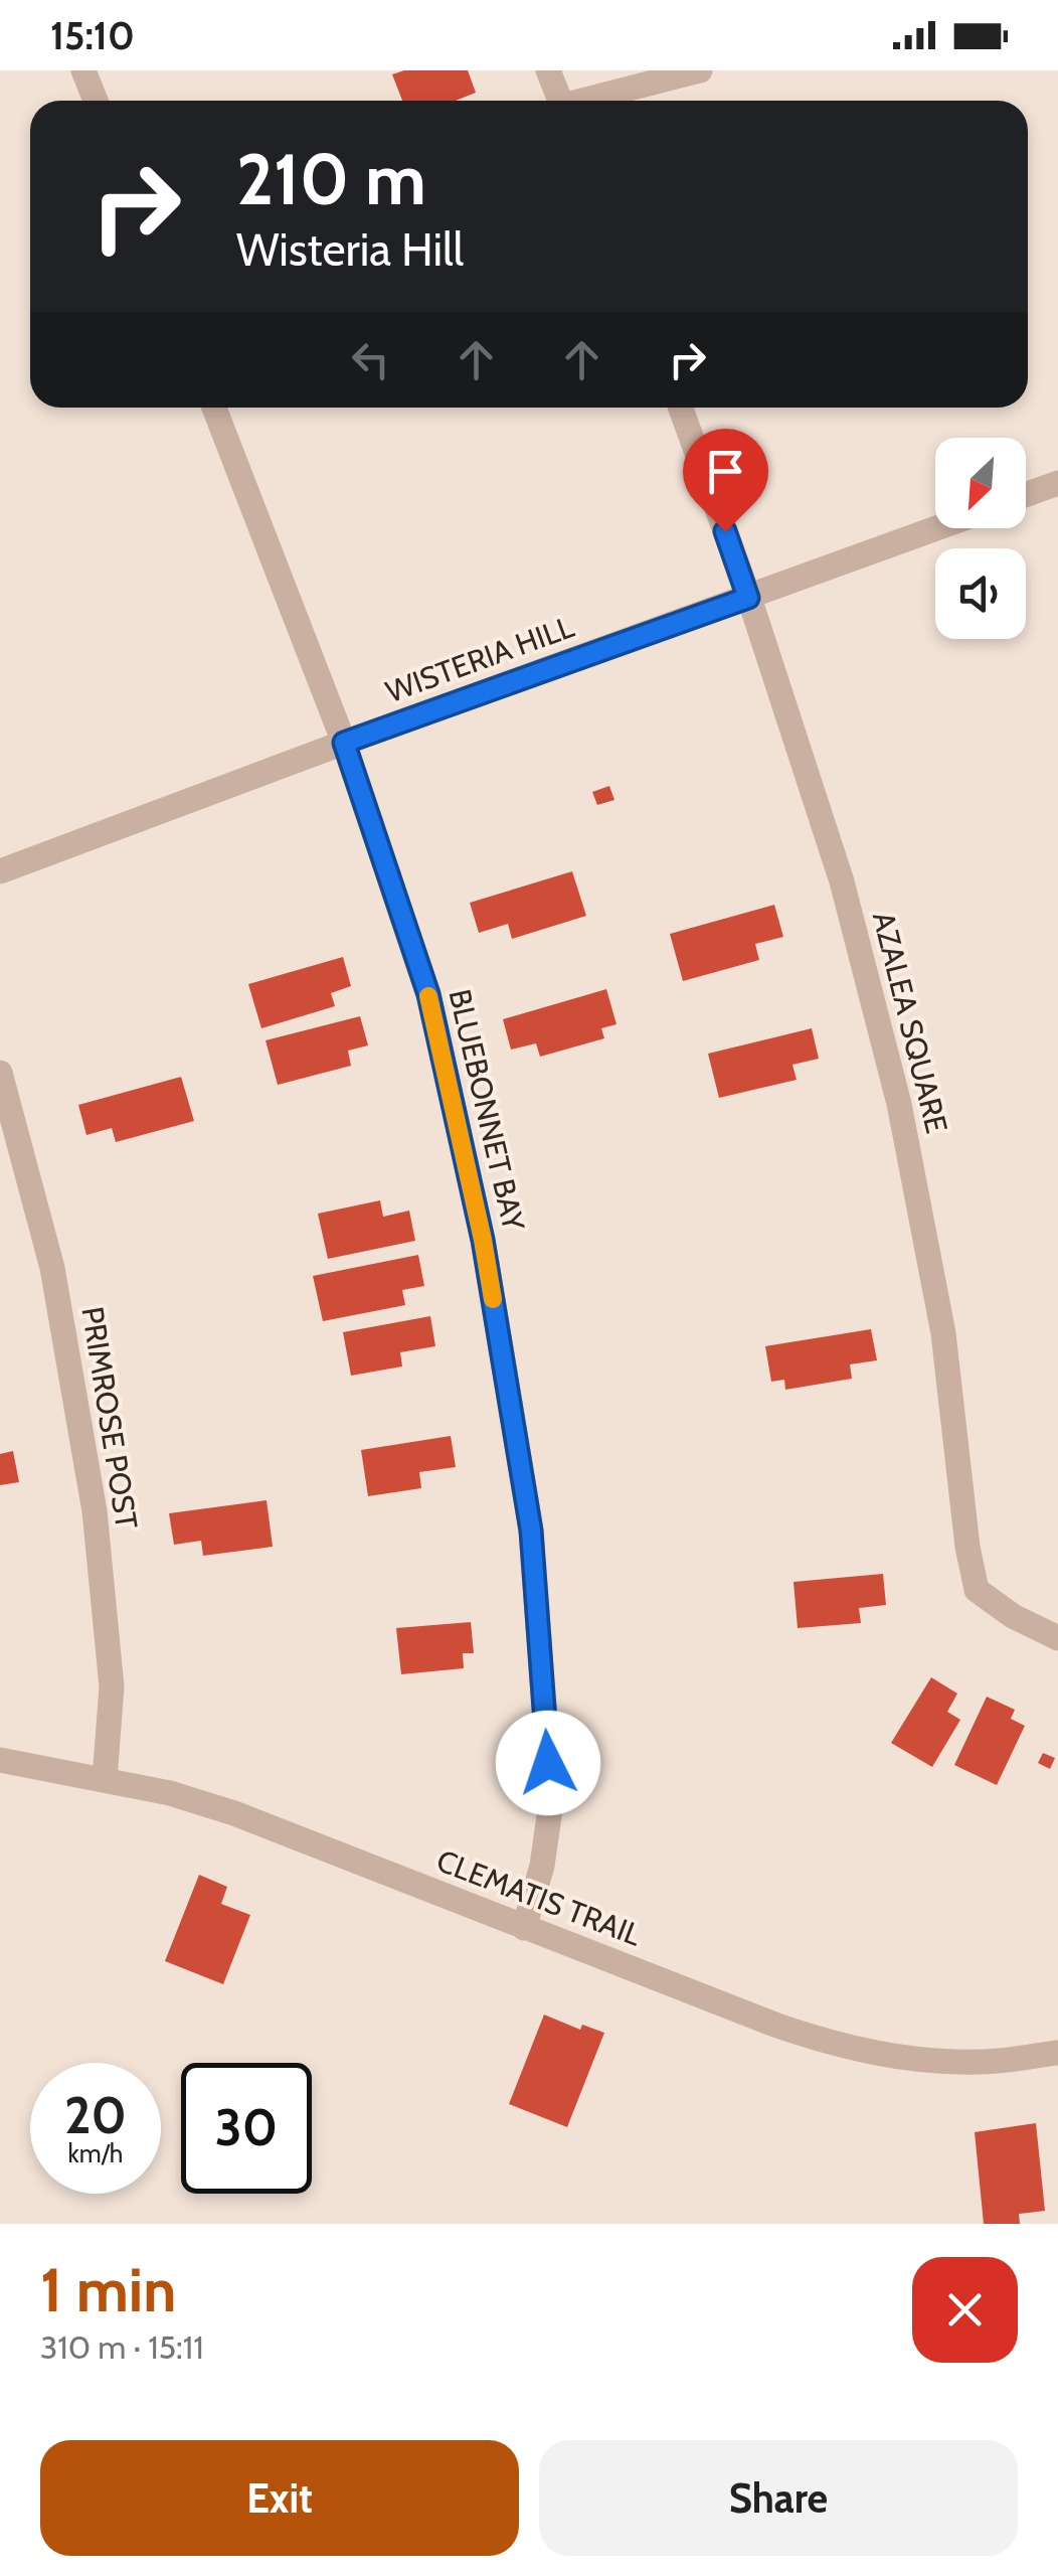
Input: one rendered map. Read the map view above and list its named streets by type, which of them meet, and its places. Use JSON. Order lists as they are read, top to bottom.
{
  "streets": {
    "street": [
      "WISTERIA HILL",
      "AZALEA SQUARE",
      "BLUEBONNET BAY",
      "PRIMROSE POST",
      "CLEMATIS TRAIL"
    ]
  },
  "crossings": [
    ["WISTERIA HILL", "AZALEA SQUARE"],
    ["WISTERIA HILL", "BLUEBONNET BAY"],
    ["BLUEBONNET BAY", "CLEMATIS TRAIL"],
    ["PRIMROSE POST", "CLEMATIS TRAIL"]
  ],
  "north": "bottom left",
  "page": {
    "status": "15:10",
    "turn": ["210 m", "Wisteria Hill"],
    "speed": "20 km/h",
    "limit": "30",
    "heading": ["1 min", "310 m · 15:11"],
    "buttons": ["Exit", "Share"]
  }
}
